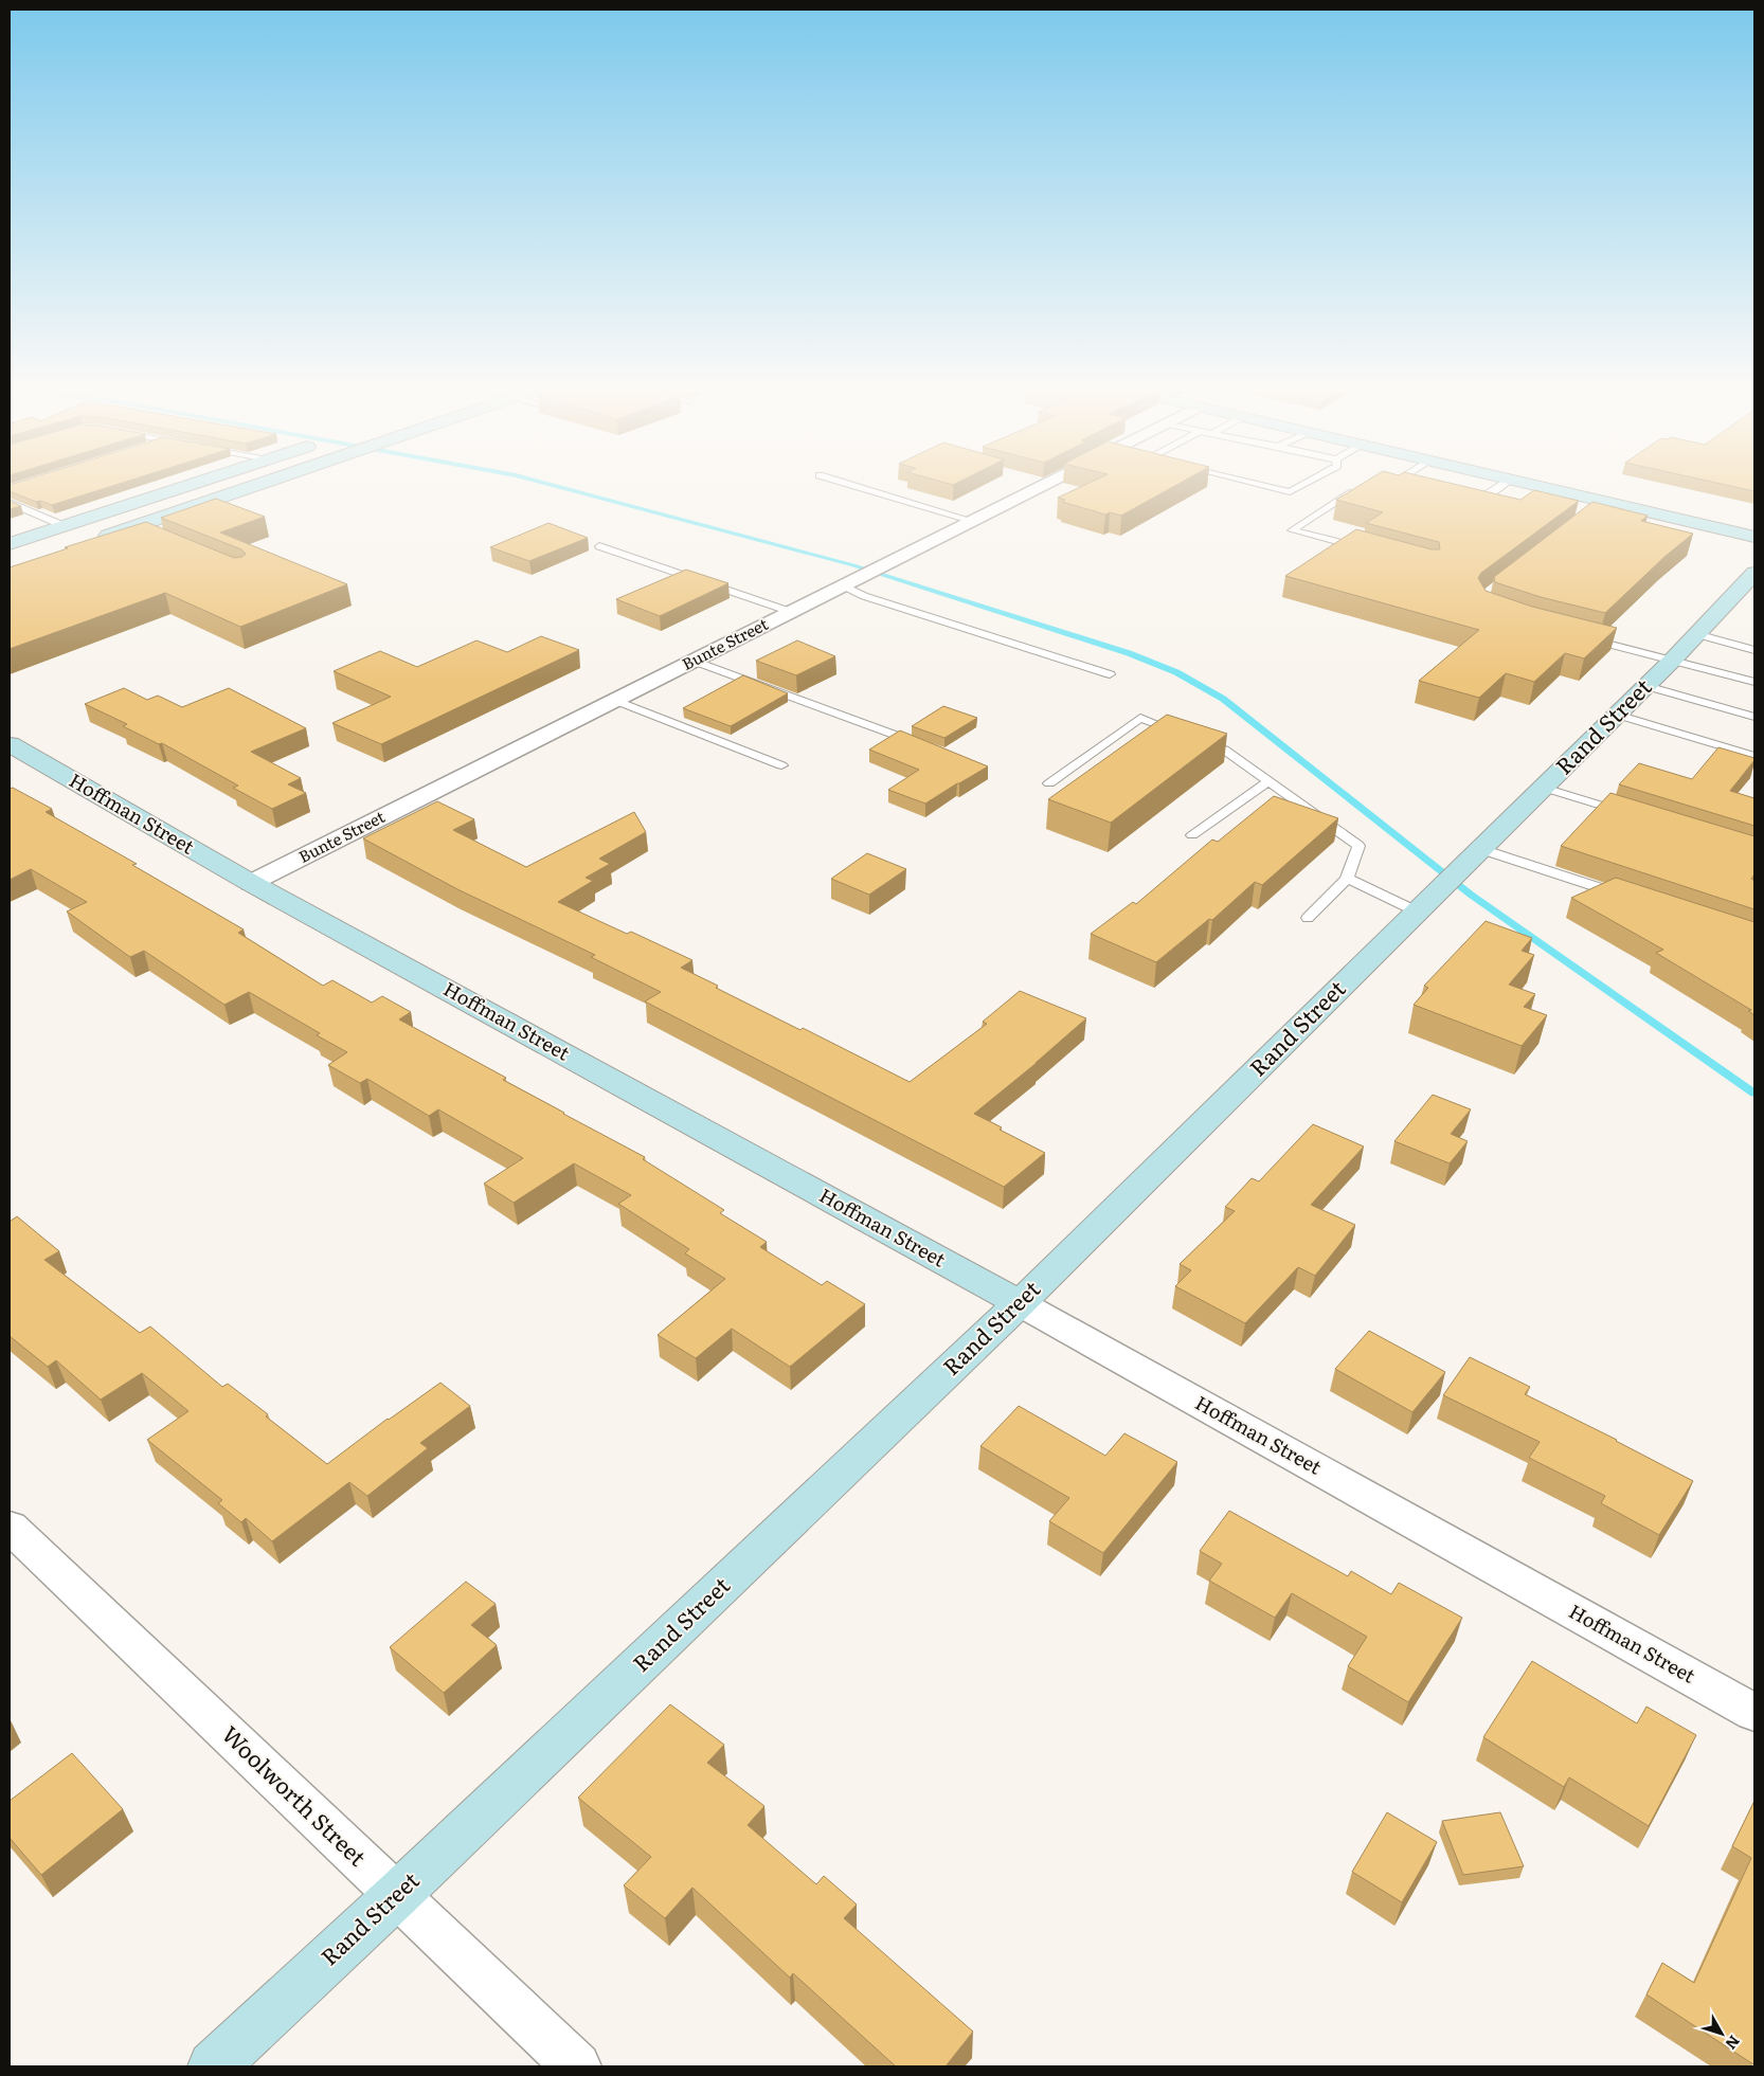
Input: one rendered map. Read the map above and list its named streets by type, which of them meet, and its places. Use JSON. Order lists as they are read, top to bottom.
{
  "streets": {
    "street": [
      "Bunte Street",
      "Rand Street",
      "Hoffman Street",
      "Woolworth Street"
    ]
  },
  "crossings": [
    ["Bunte Street", "Hoffman Street"],
    ["Rand Street", "Hoffman Street"],
    ["Rand Street", "Woolworth Street"]
  ],
  "north": "bottom right"
}
